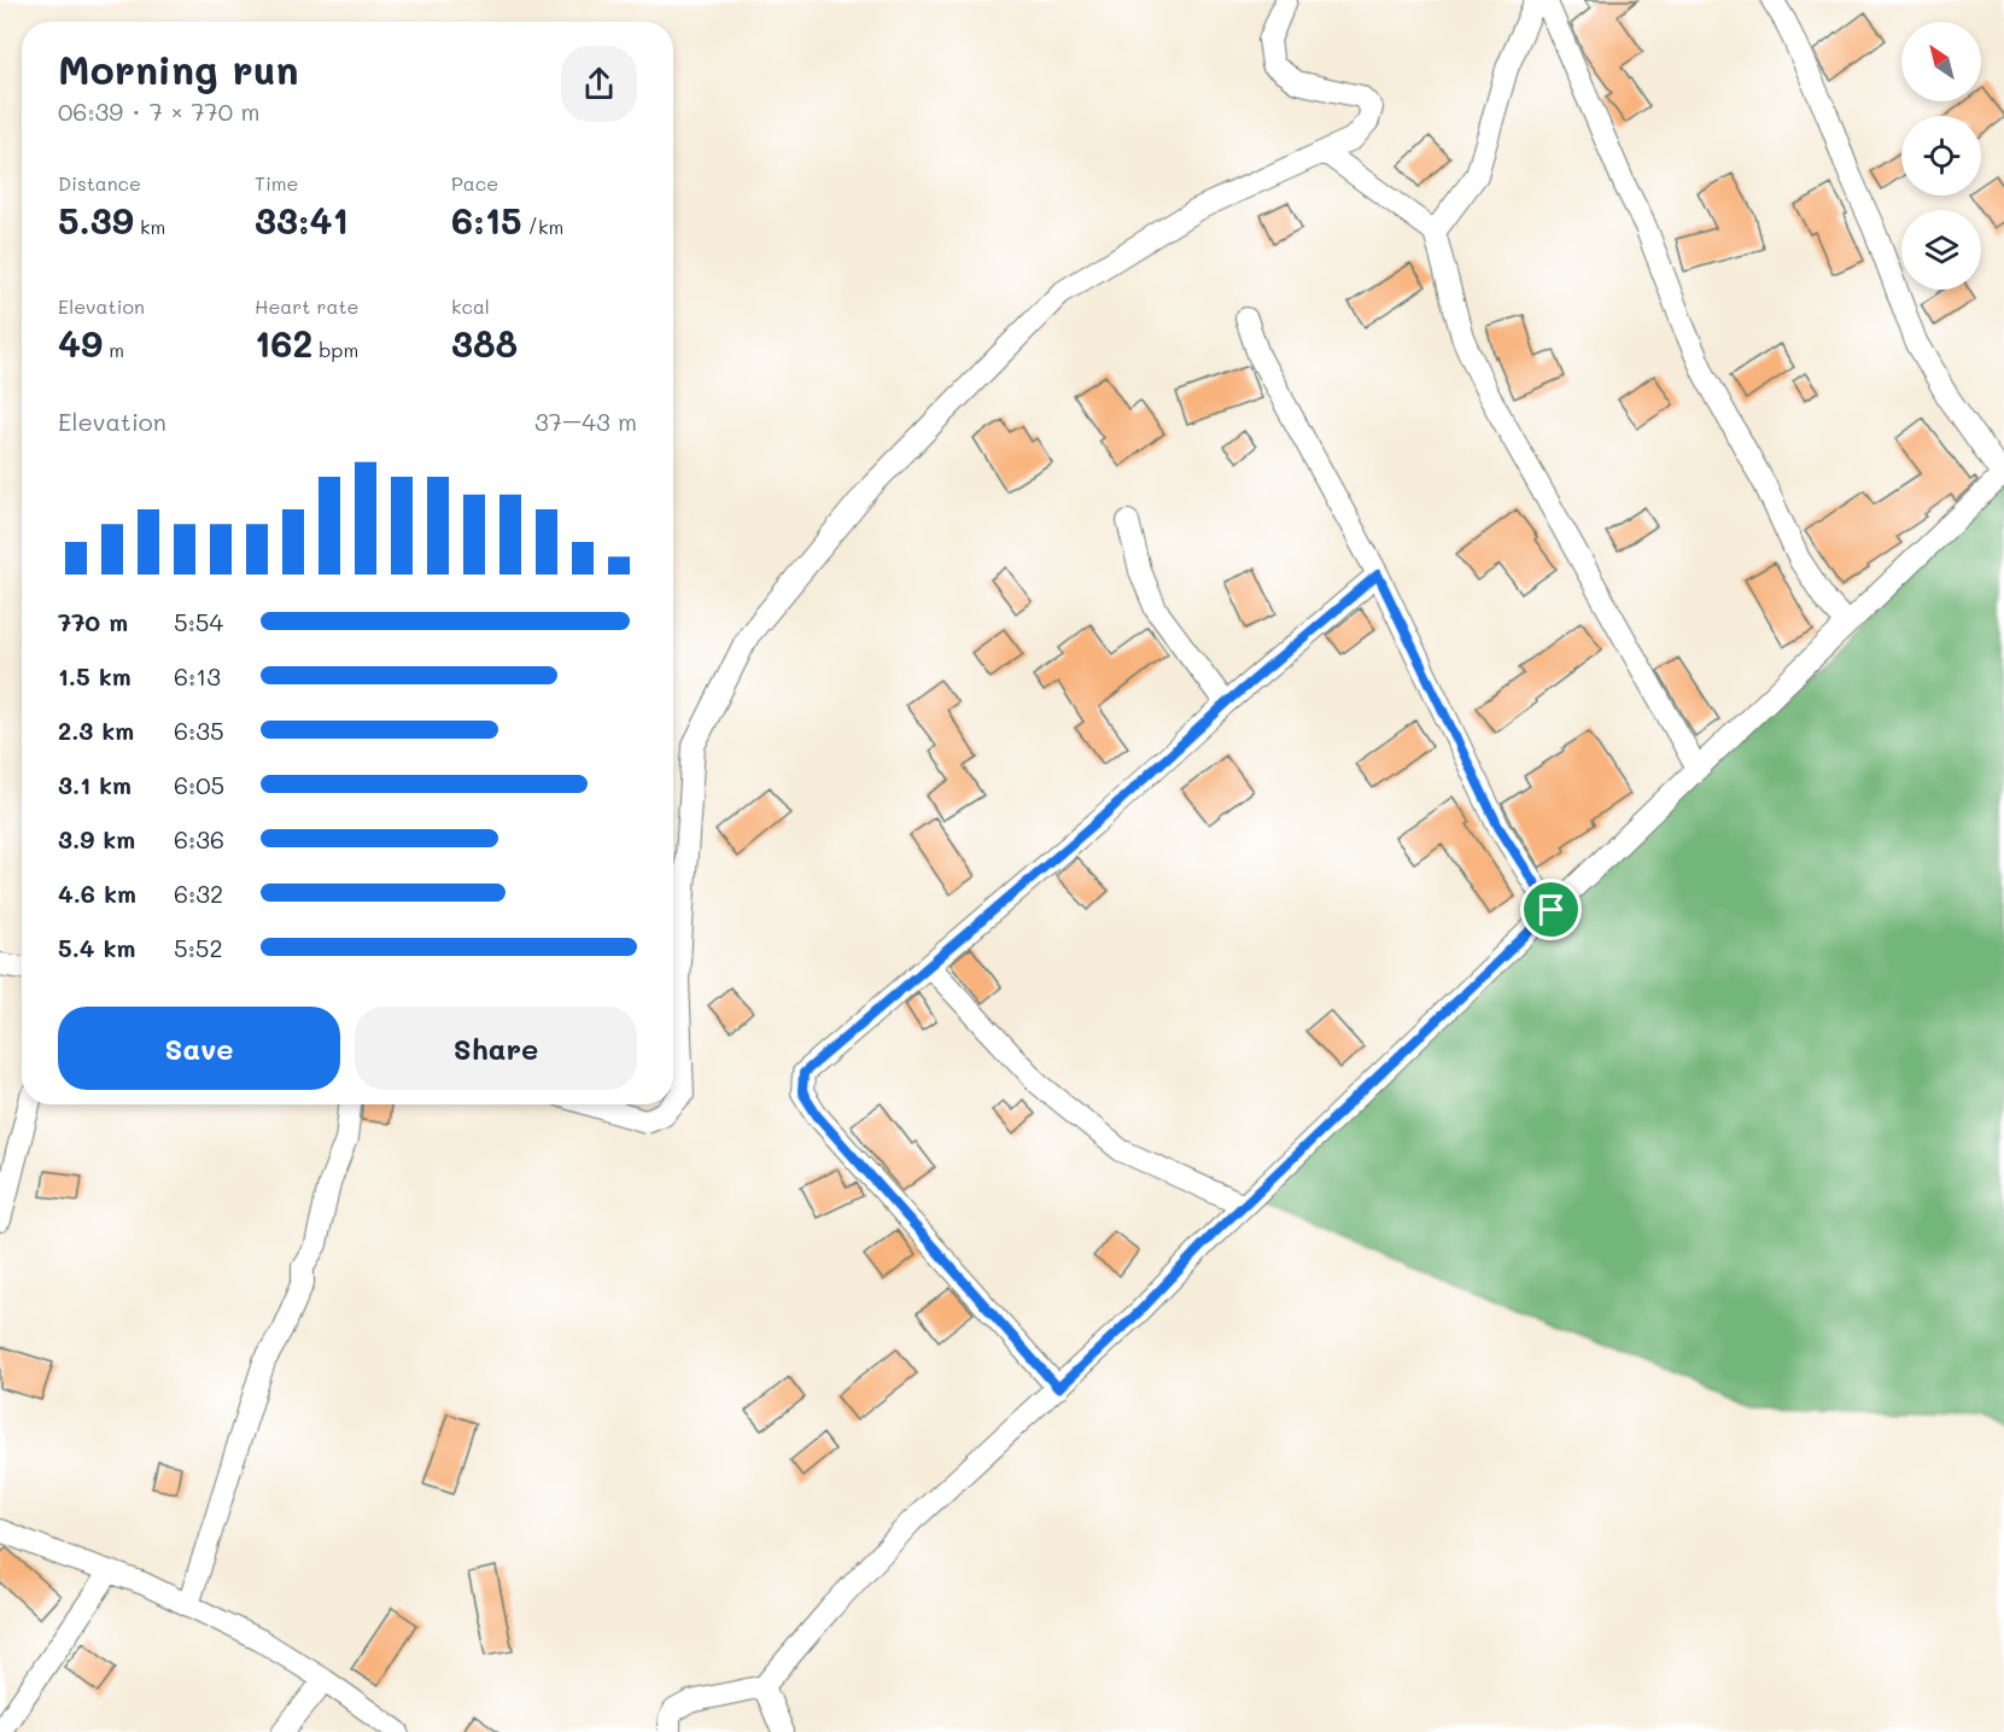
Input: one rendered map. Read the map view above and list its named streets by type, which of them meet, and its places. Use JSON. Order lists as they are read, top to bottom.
{
  "north": "top left",
  "page": {
    "heading": ["Morning run", "06:39 · 7 × 770 m"],
    "stats": [
      ["Distance", "5.39 km"],
      ["Time", "33:41"],
      ["Pace", "6:15 /km"],
      ["Elevation", "49 m"],
      ["Heart rate", "162 bpm"],
      ["kcal", "388"]
    ],
    "chart": ["Elevation", "37–43 m"],
    "list": [
      {
        "name": "770 m",
        "note": "5:54"
      },
      {
        "name": "1.5 km",
        "note": "6:13"
      },
      {
        "name": "2.3 km",
        "note": "6:35"
      },
      {
        "name": "3.1 km",
        "note": "6:05"
      },
      {
        "name": "3.9 km",
        "note": "6:36"
      },
      {
        "name": "4.6 km",
        "note": "6:32"
      },
      {
        "name": "5.4 km",
        "note": "5:52"
      }
    ],
    "buttons": ["Save", "Share"]
  }
}
